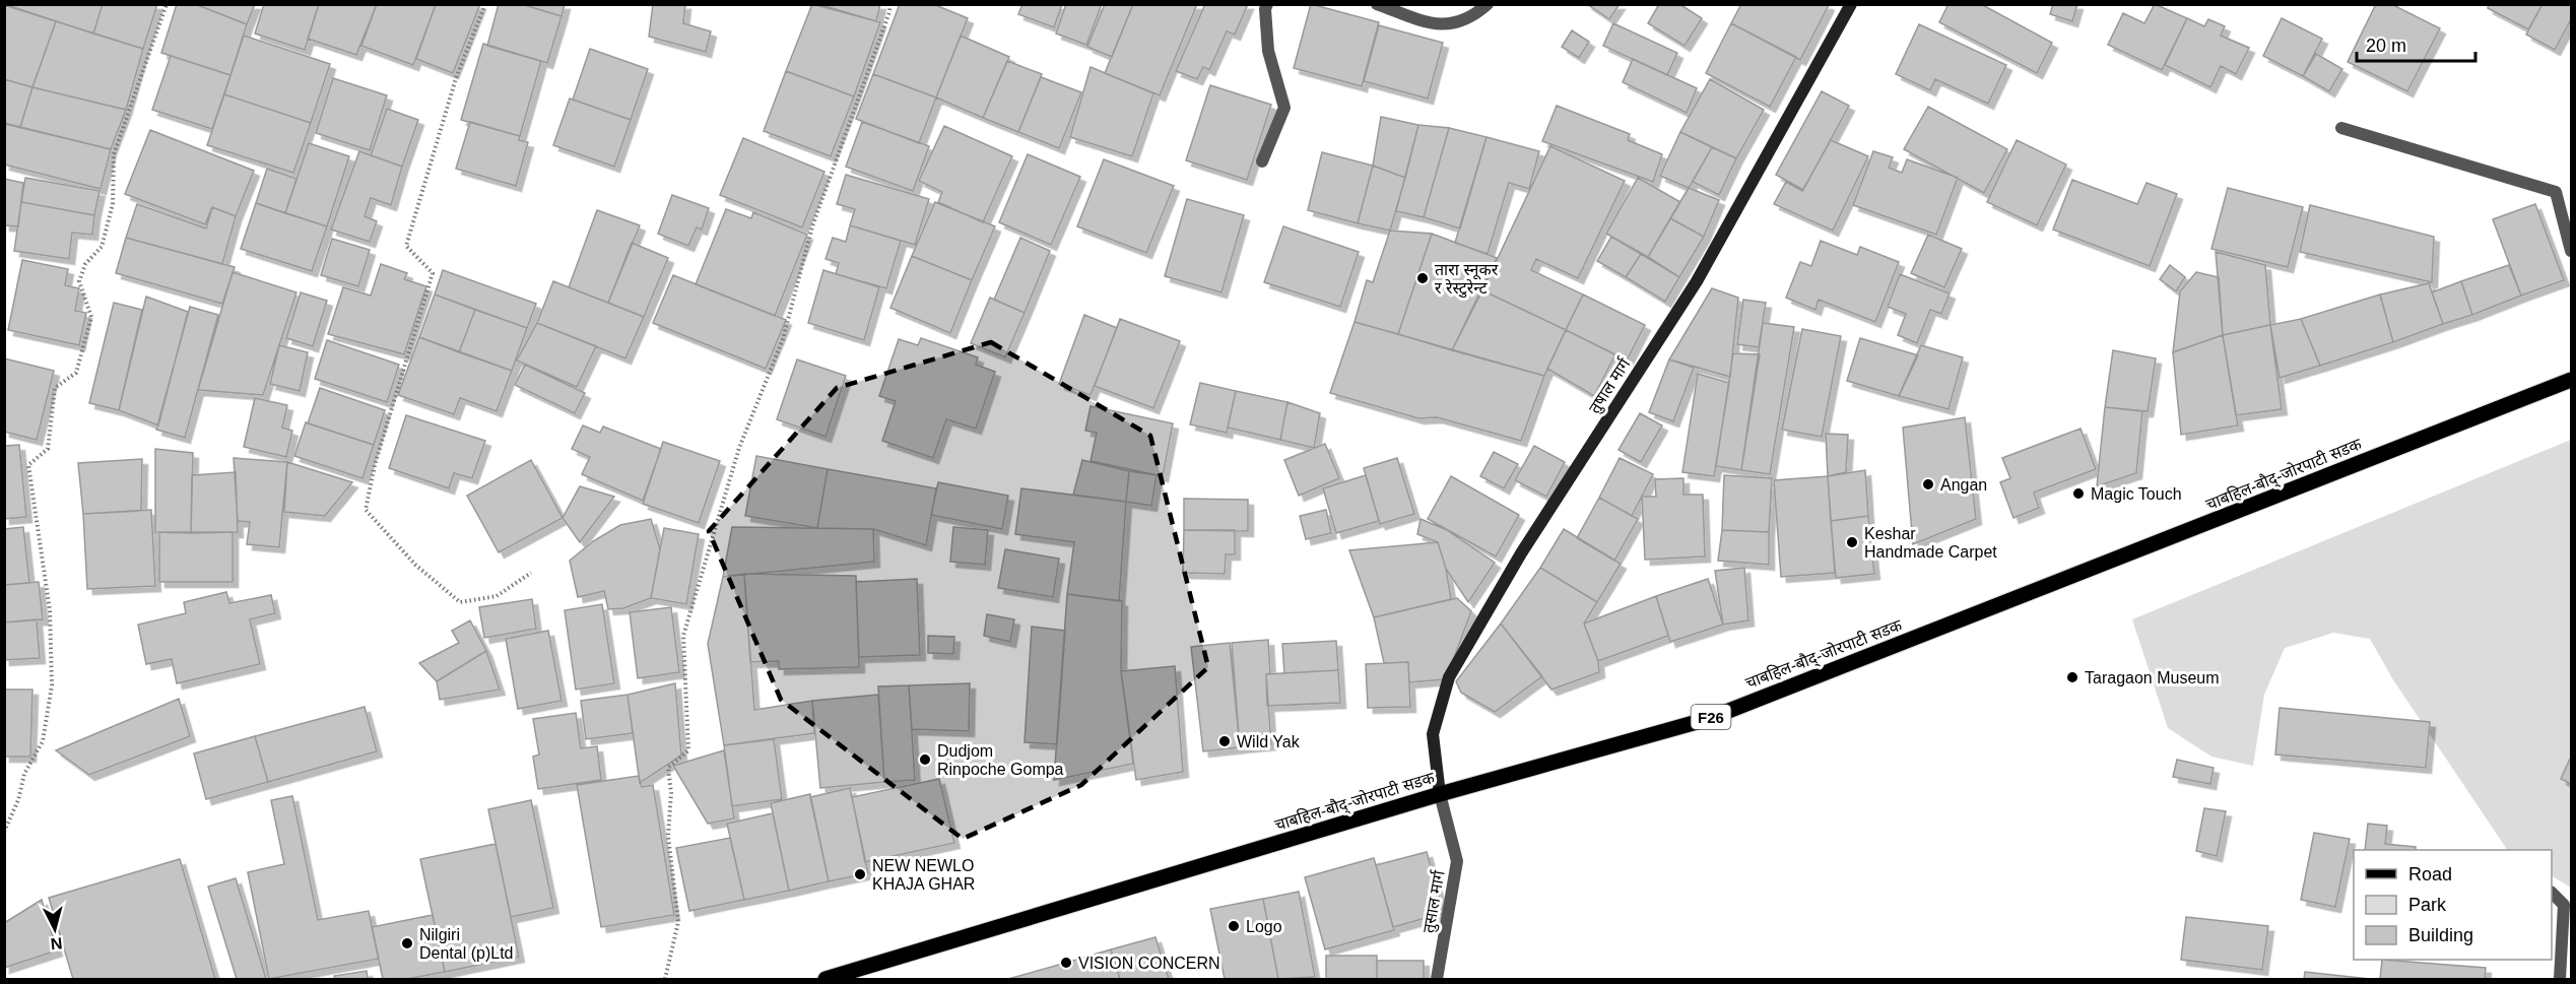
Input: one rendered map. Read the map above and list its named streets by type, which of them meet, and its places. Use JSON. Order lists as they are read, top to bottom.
{
  "streets": {
    "main road": ["चाबहिल-बौद्-जोरपाटी सडक", "F26"],
    "street": ["तुषाल मार्ग", "तुसाल मार्ग"]
  },
  "crossings": [
    ["तुषाल मार्ग", "चाबहिल-बौद्-जोरपाटी सडक"],
    ["तुषाल मार्ग", "तुसाल मार्ग"],
    ["चाबहिल-बौद्-जोरपाटी सडक", "तुसाल मार्ग"]
  ],
  "places": [
    "तारा स्नूकर र रेस्टुरेन्ट",
    "Angan",
    "Magic Touch",
    "Keshar Handmade Carpet",
    "Taragaon Museum",
    "Wild Yak",
    "Dudjom Rinpoche Gompa",
    "NEW NEWLO KHAJA GHAR",
    "Logo",
    "Nilgiri Dental (p)Ltd",
    "VISION CONCERN"
  ],
  "legend": ["Road", "Park", "Building"],
  "scale_bar": "20 m",
  "north": "bottom"
}
